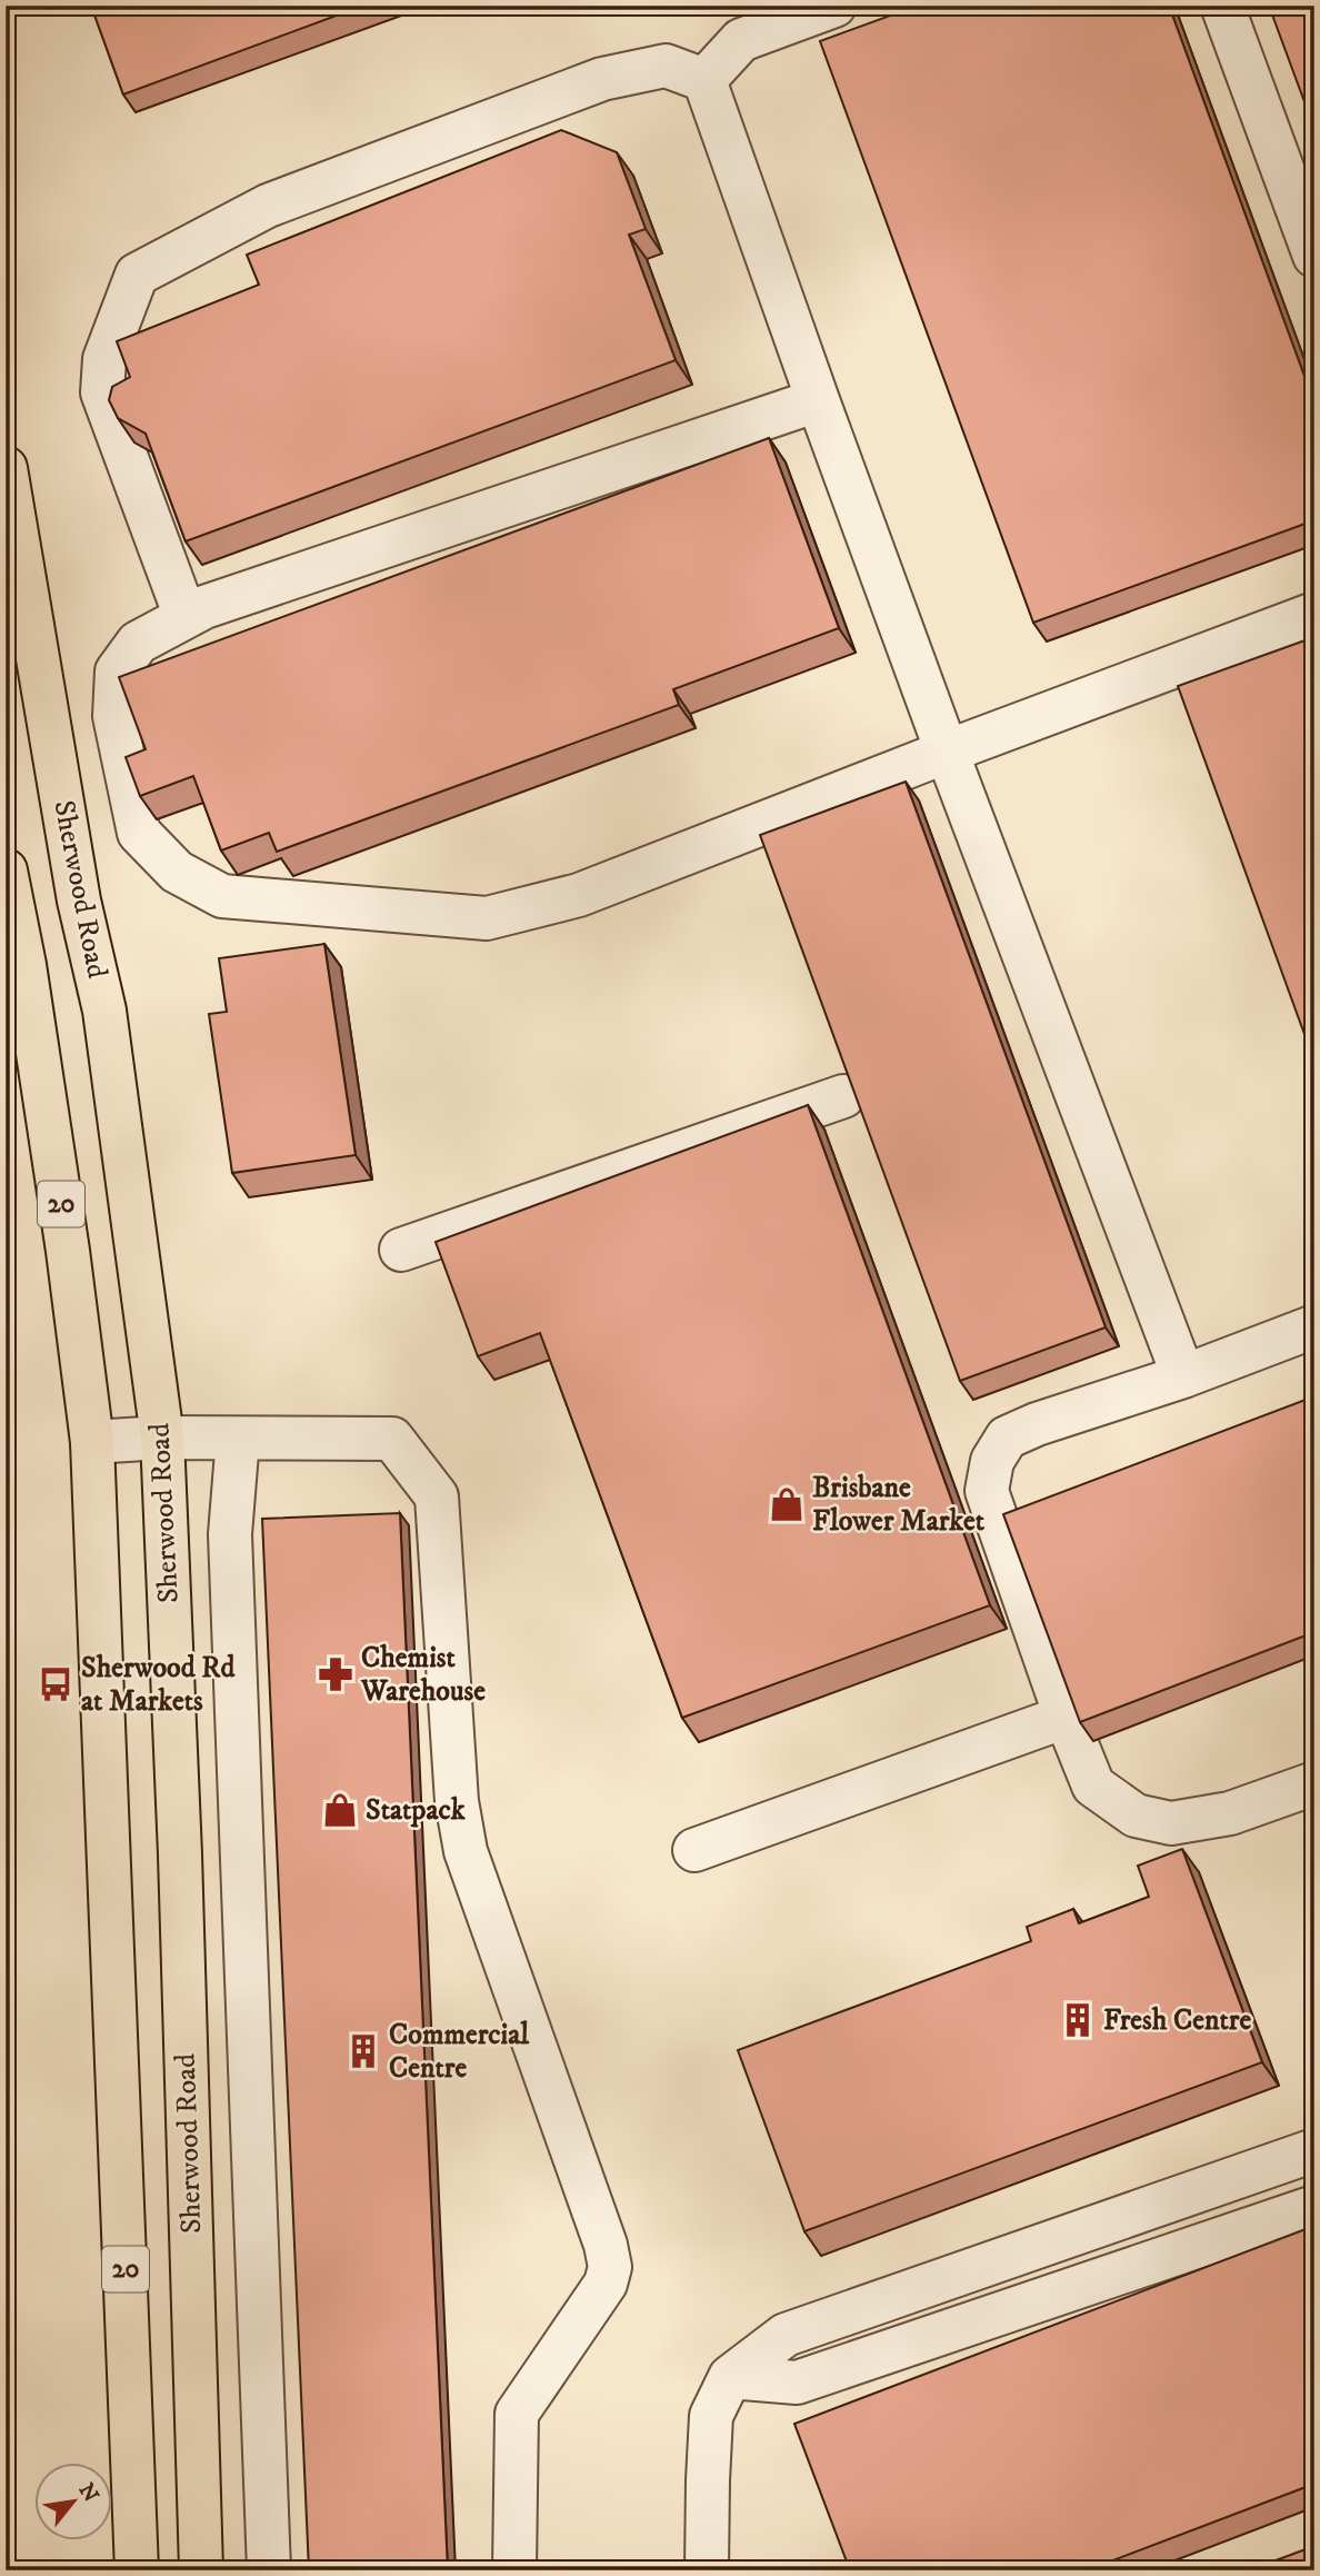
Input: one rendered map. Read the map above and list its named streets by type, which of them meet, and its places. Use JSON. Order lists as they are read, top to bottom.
{
  "streets": {
    "main road": ["Sherwood Road", "20"]
  },
  "places": {
    "shop": ["Brisbane Flower Market", "Statpack"],
    "pharmacy": ["Chemist Warehouse"],
    "bus stop": ["Sherwood Rd at Markets"],
    "building": ["Fresh Centre", "Commercial Centre"]
  },
  "north": "top right"
}
